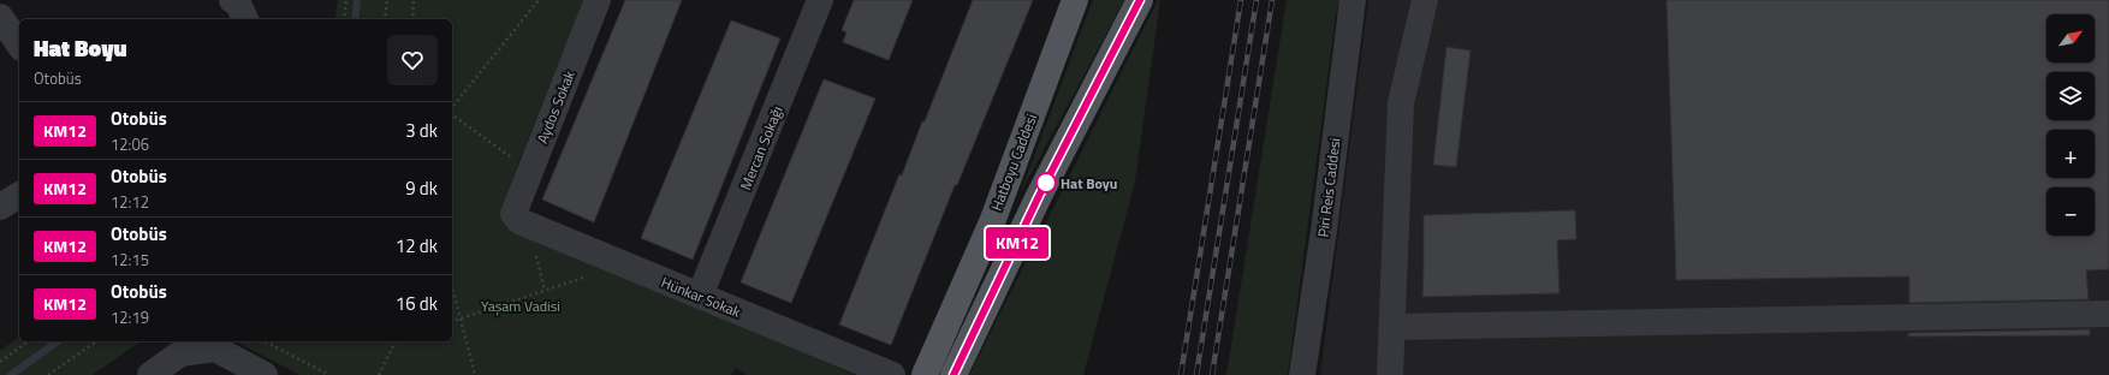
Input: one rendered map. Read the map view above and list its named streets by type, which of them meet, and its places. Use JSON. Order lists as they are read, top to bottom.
{
  "streets": {
    "main road": ["Hatboyu Caddesi"],
    "street": [
      "Aydos Sokak",
      "Mercan Sokağı",
      "Piri Reis Caddesi",
      "Hünkar Sokak"
    ]
  },
  "crossings": [
    ["Aydos Sokak", "Hünkar Sokak"],
    ["Mercan Sokağı", "Hünkar Sokak"]
  ],
  "parks": ["Yaşam Vadisi"],
  "places": ["Hat Boyu"],
  "lines": ["bus line KM12"],
  "north": "top right",
  "page": {
    "on_map": "KM12",
    "map_buttons": ["+", "−"],
    "heading": ["Hat Boyu", "Otobüs"],
    "list": [
      {
        "mark": "KM12",
        "name": "Otobüs",
        "note": "12:06",
        "value": "3 dk"
      },
      {
        "mark": "KM12",
        "name": "Otobüs",
        "note": "12:12",
        "value": "9 dk"
      },
      {
        "mark": "KM12",
        "name": "Otobüs",
        "note": "12:15",
        "value": "12 dk"
      },
      {
        "mark": "KM12",
        "name": "Otobüs",
        "note": "12:19",
        "value": "16 dk"
      }
    ]
  }
}
